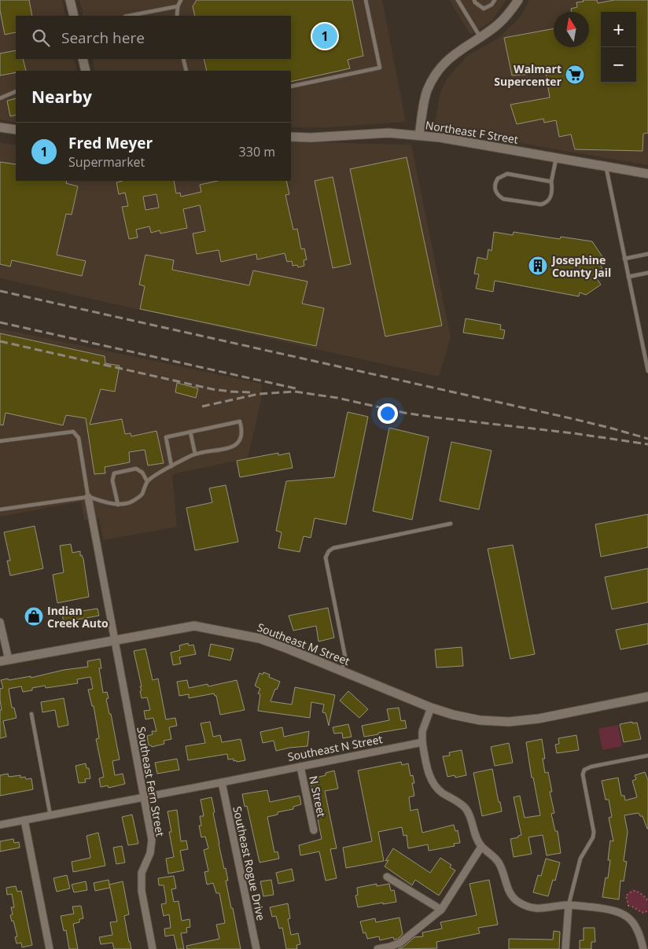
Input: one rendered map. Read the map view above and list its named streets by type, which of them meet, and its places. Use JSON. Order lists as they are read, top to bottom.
{
  "streets": {
    "street": [
      "Northeast F Street",
      "Southeast M Street",
      "Southeast N Street",
      "Southeast Fern Street",
      "N Street",
      "Southeast Rogue Drive"
    ]
  },
  "crossings": [
    ["Southeast M Street", "Southeast Fern Street"],
    ["Southeast N Street", "Southeast Fern Street"],
    ["Southeast N Street", "N Street"],
    ["Southeast N Street", "Southeast Rogue Drive"]
  ],
  "places": {
    "supermarket": ["Walmart Supercenter"],
    "building": ["Josephine County Jail"],
    "shop": ["Indian Creek Auto"]
  },
  "north": "top",
  "page": {
    "map_buttons": ["+", "−"],
    "search": "Search here",
    "pins": "1",
    "heading": "Nearby",
    "list": [
      {
        "mark": "1",
        "name": "Fred Meyer",
        "note": "Supermarket",
        "value": "330 m"
      }
    ]
  }
}
